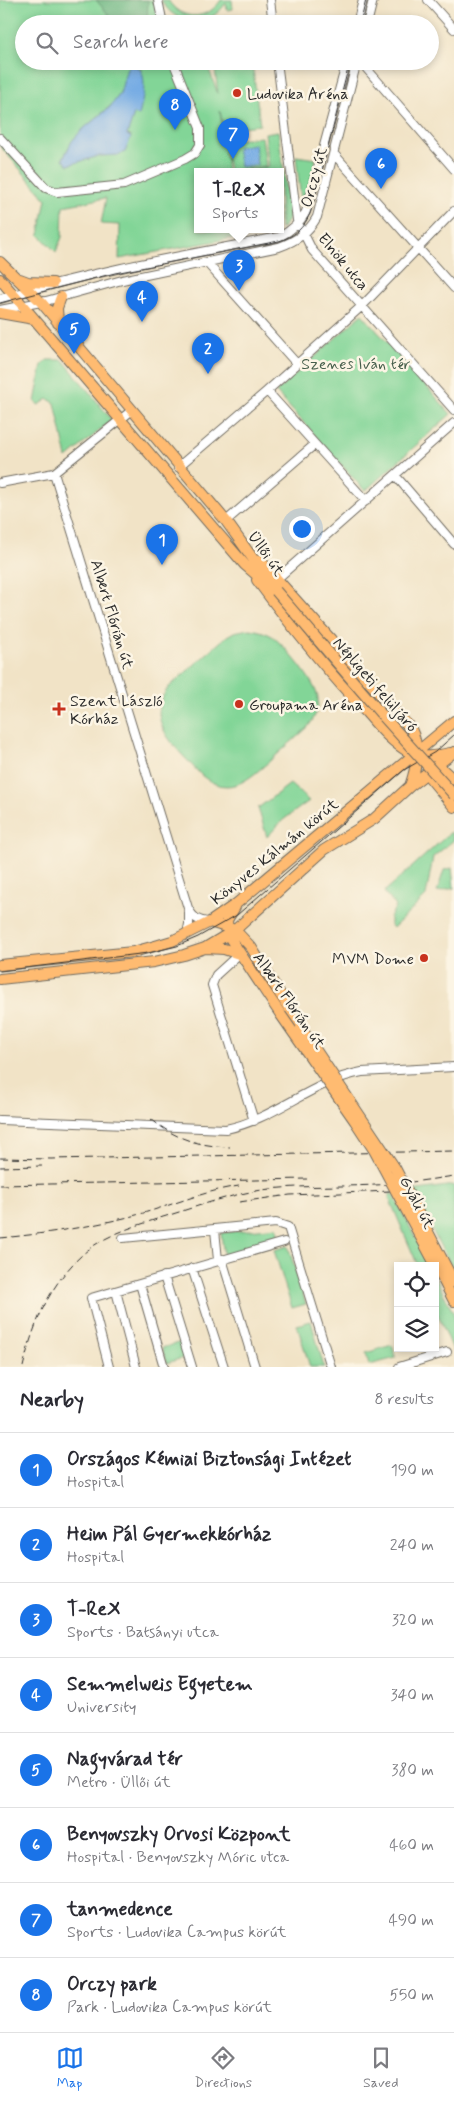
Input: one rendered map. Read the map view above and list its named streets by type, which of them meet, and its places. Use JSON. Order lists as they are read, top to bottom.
{
  "streets": {
    "main road": [
      "Üllői út",
      "Albert Flórián út",
      "Népligeti felüljáró",
      "Könyves Kálmán körút",
      "Gyáli út"
    ],
    "street": ["Orczy út", "Elnök utca"]
  },
  "crossings": [
    ["Orczy út", "Elnök utca"],
    ["Orczy út", "Üllői út"],
    ["Üllői út", "Népligeti felüljáró"],
    ["Albert Flórián út", "Könyves Kálmán körút"],
    ["Albert Flórián út", "Gyáli út"]
  ],
  "parks": ["Szenes Iván tér"],
  "places": {
    "other": ["Ludovika Aréna", "Groupama Aréna", "MVM Dome"],
    "health": ["Szent László Kórház"]
  },
  "page": {
    "search": "Search here",
    "pins": [
      "8",
      "7",
      "6",
      "3",
      "4",
      "5",
      "2",
      "1"
    ],
    "popup": ["T-ReX", "Sports"],
    "heading": ["Nearby", "8 results"],
    "list": [
      {
        "mark": "1",
        "name": "Országos Kémiai Biztonsági Intézet",
        "note": "Hospital",
        "value": "190 m"
      },
      {
        "mark": "2",
        "name": "Heim Pál Gyermekkórház",
        "note": "Hospital",
        "value": "240 m"
      },
      {
        "mark": "3",
        "name": "T-ReX",
        "note": "Sports · Batsányi utca",
        "value": "320 m"
      },
      {
        "mark": "4",
        "name": "Semmelweis Egyetem",
        "note": "University",
        "value": "340 m"
      },
      {
        "mark": "5",
        "name": "Nagyvárad tér",
        "note": "Metro · Üllői út",
        "value": "380 m"
      },
      {
        "mark": "6",
        "name": "Benyovszky Orvosi Központ",
        "note": "Hospital · Benyovszky Móric utca",
        "value": "460 m"
      },
      {
        "mark": "7",
        "name": "tanmedence",
        "note": "Sports · Ludovika Campus körút",
        "value": "490 m"
      },
      {
        "mark": "8",
        "name": "Orczy park",
        "note": "Park · Ludovika Campus körút",
        "value": "550 m"
      }
    ],
    "nav": ["Map", "Directions", "Saved"]
  }
}
